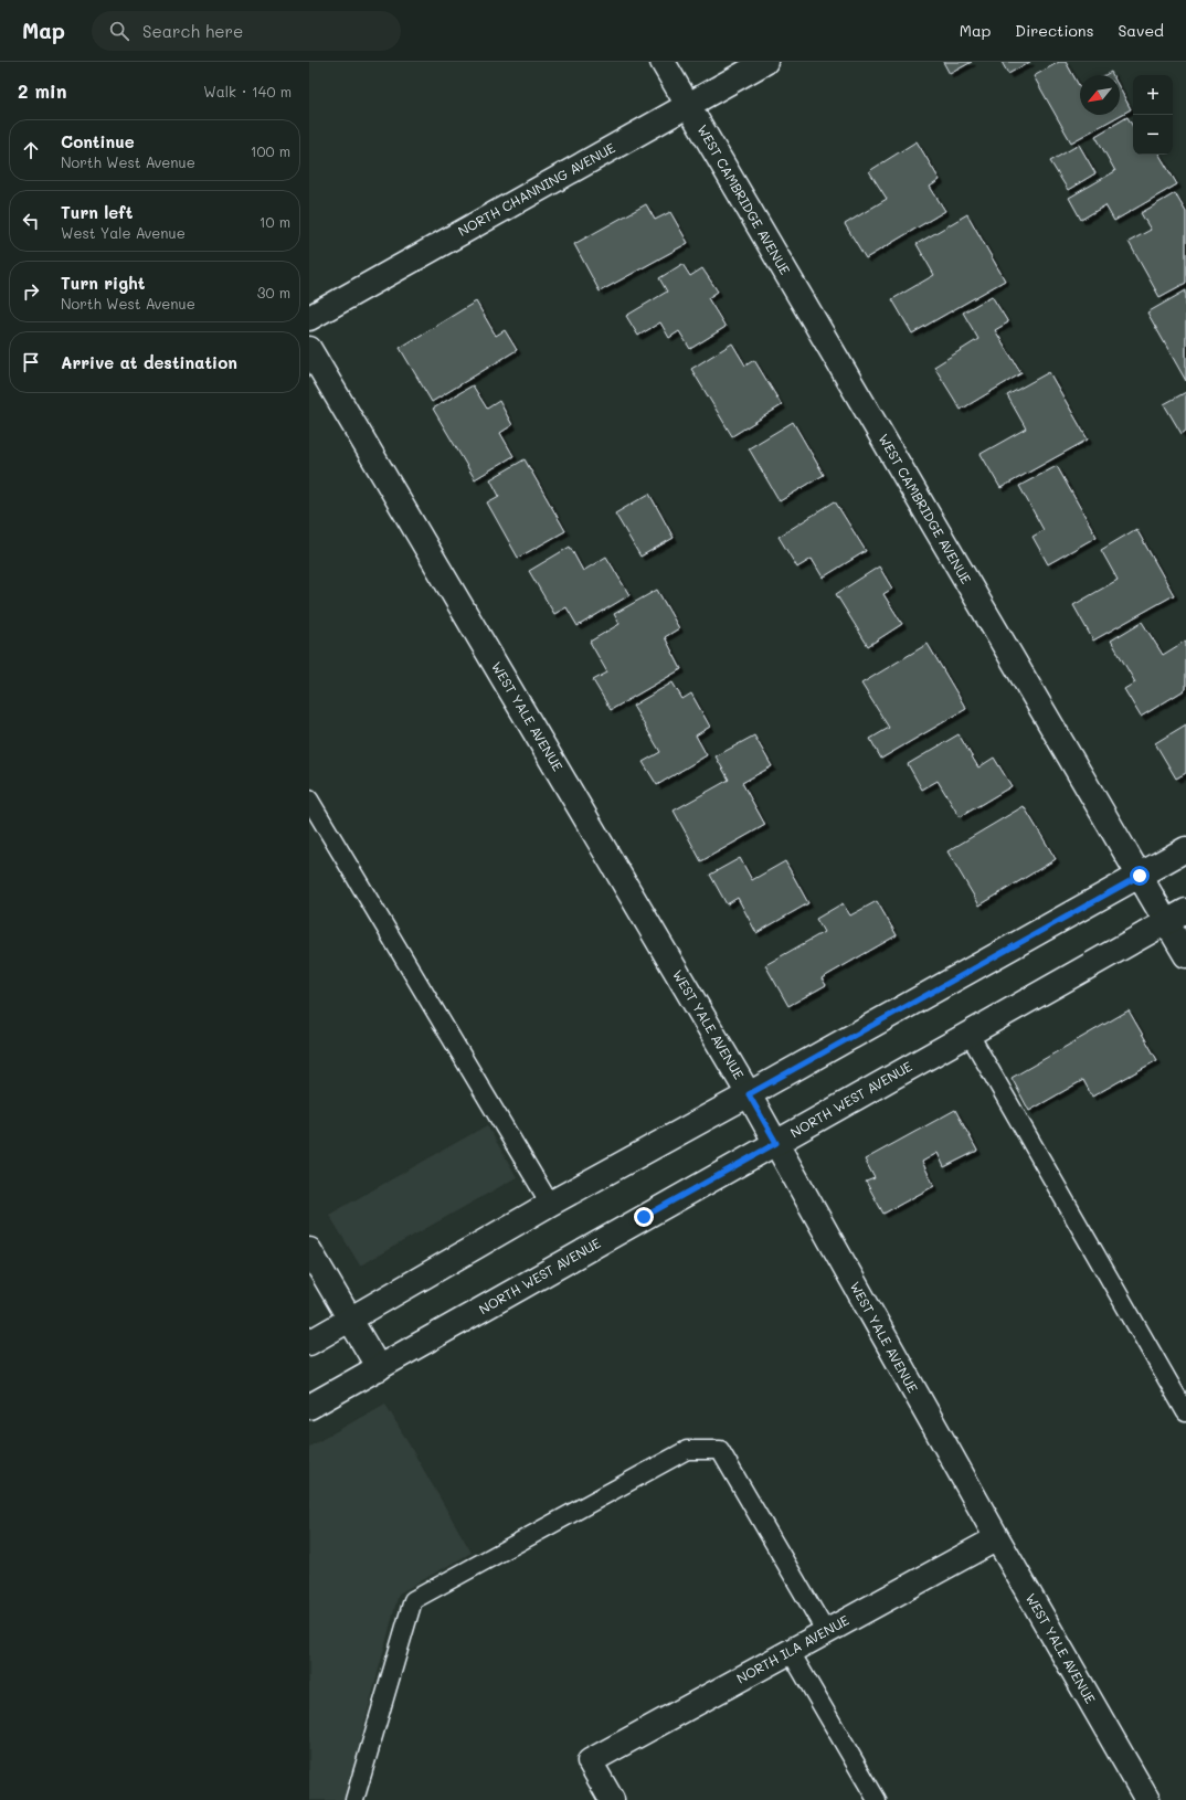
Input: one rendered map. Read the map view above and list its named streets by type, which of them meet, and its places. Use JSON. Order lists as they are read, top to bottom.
{
  "streets": {
    "street": [
      "NORTH CHANNING AVENUE",
      "WEST CAMBRIDGE AVENUE",
      "WEST YALE AVENUE",
      "NORTH WEST AVENUE",
      "NORTH ILA AVENUE"
    ]
  },
  "crossings": [
    ["NORTH CHANNING AVENUE", "WEST CAMBRIDGE AVENUE"],
    ["WEST CAMBRIDGE AVENUE", "NORTH WEST AVENUE"],
    ["WEST YALE AVENUE", "NORTH WEST AVENUE"],
    ["WEST YALE AVENUE", "NORTH ILA AVENUE"]
  ],
  "north": "bottom left",
  "page": {
    "header": "Map",
    "search": "Search here",
    "nav": ["Map", "Directions", "Saved"],
    "heading": ["2 min", "Walk · 140 m"],
    "map_buttons": ["+", "−"],
    "list": [
      ["Continue", "North West Avenue", "100 m"],
      ["Turn left", "West Yale Avenue", "10 m"],
      ["Turn right", "North West Avenue", "30 m"],
      "Arrive at destination"
    ]
  }
}
